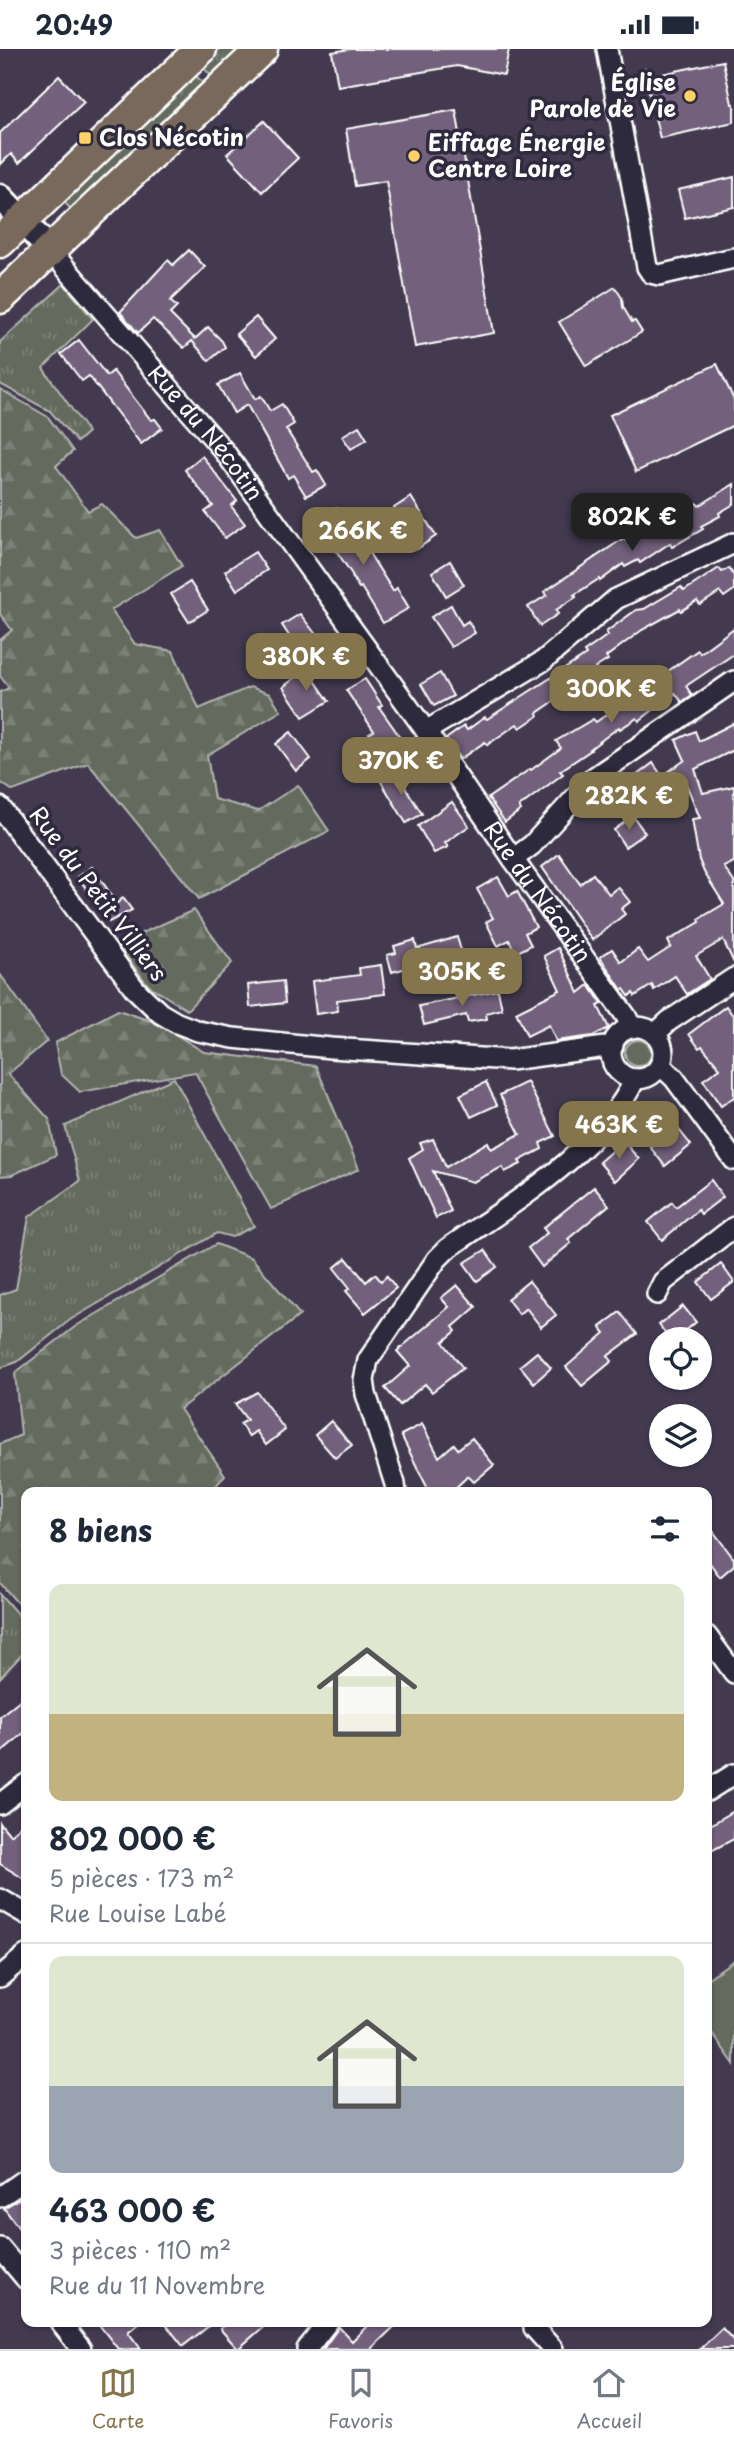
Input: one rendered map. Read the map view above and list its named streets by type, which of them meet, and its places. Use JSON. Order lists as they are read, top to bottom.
{
  "streets": {
    "street": ["Rue du Nécotin", "Rue du Petit Villiers"]
  },
  "crossings": [
    ["Rue du Nécotin", "Rue du Petit Villiers"]
  ],
  "places": {
    "other": ["Église Parole de Vie", "Eiffage Énergie Centre Loire"],
    "transit": ["Clos Nécotin"]
  },
  "page": {
    "status": "20:49",
    "price": [
      "802K €",
      "266K €",
      "380K €",
      "300K €",
      "370K €",
      "282K €",
      "305K €",
      "463K €"
    ],
    "heading": "8 biens",
    "list": [
      {
        "name": "802 000 €",
        "note": "5 pièces · 173 m² · Rue Louise Labé"
      },
      {
        "name": "463 000 €",
        "note": "3 pièces · 110 m² · Rue du 11 Novembre"
      }
    ],
    "tabs": ["Carte", "Favoris", "Accueil"]
  }
}
